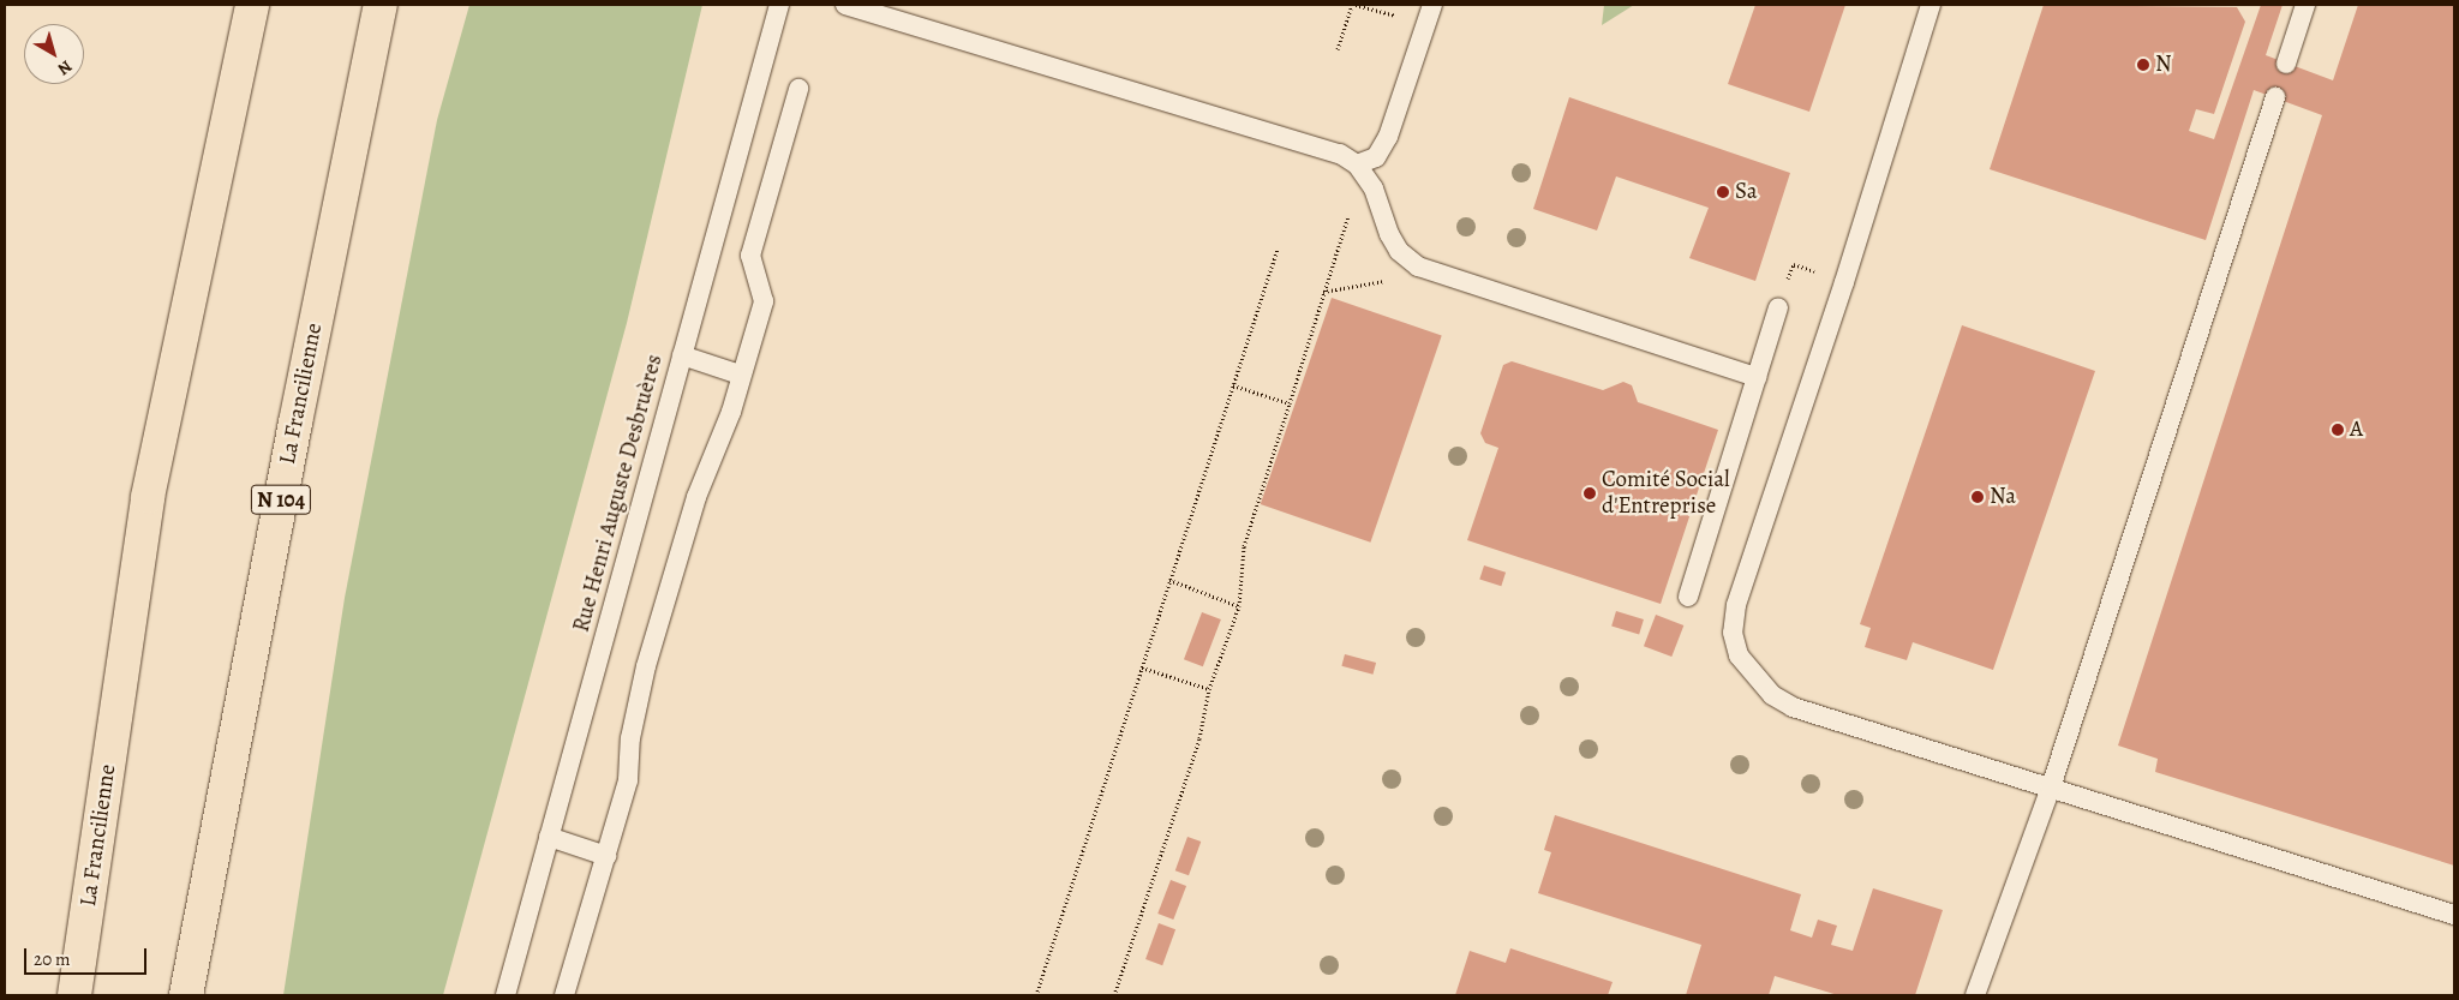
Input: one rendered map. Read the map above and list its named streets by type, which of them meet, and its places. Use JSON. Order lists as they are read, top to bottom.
{
  "streets": {
    "highway": ["La Francilienne", "N 104"],
    "lane": ["Rue Henri Auguste Desbruères"]
  },
  "places": [
    "N",
    "Sa",
    "A",
    "Comité Social d'Entreprise",
    "Na"
  ],
  "scale_bar": "20 m",
  "north": "bottom right"
}
